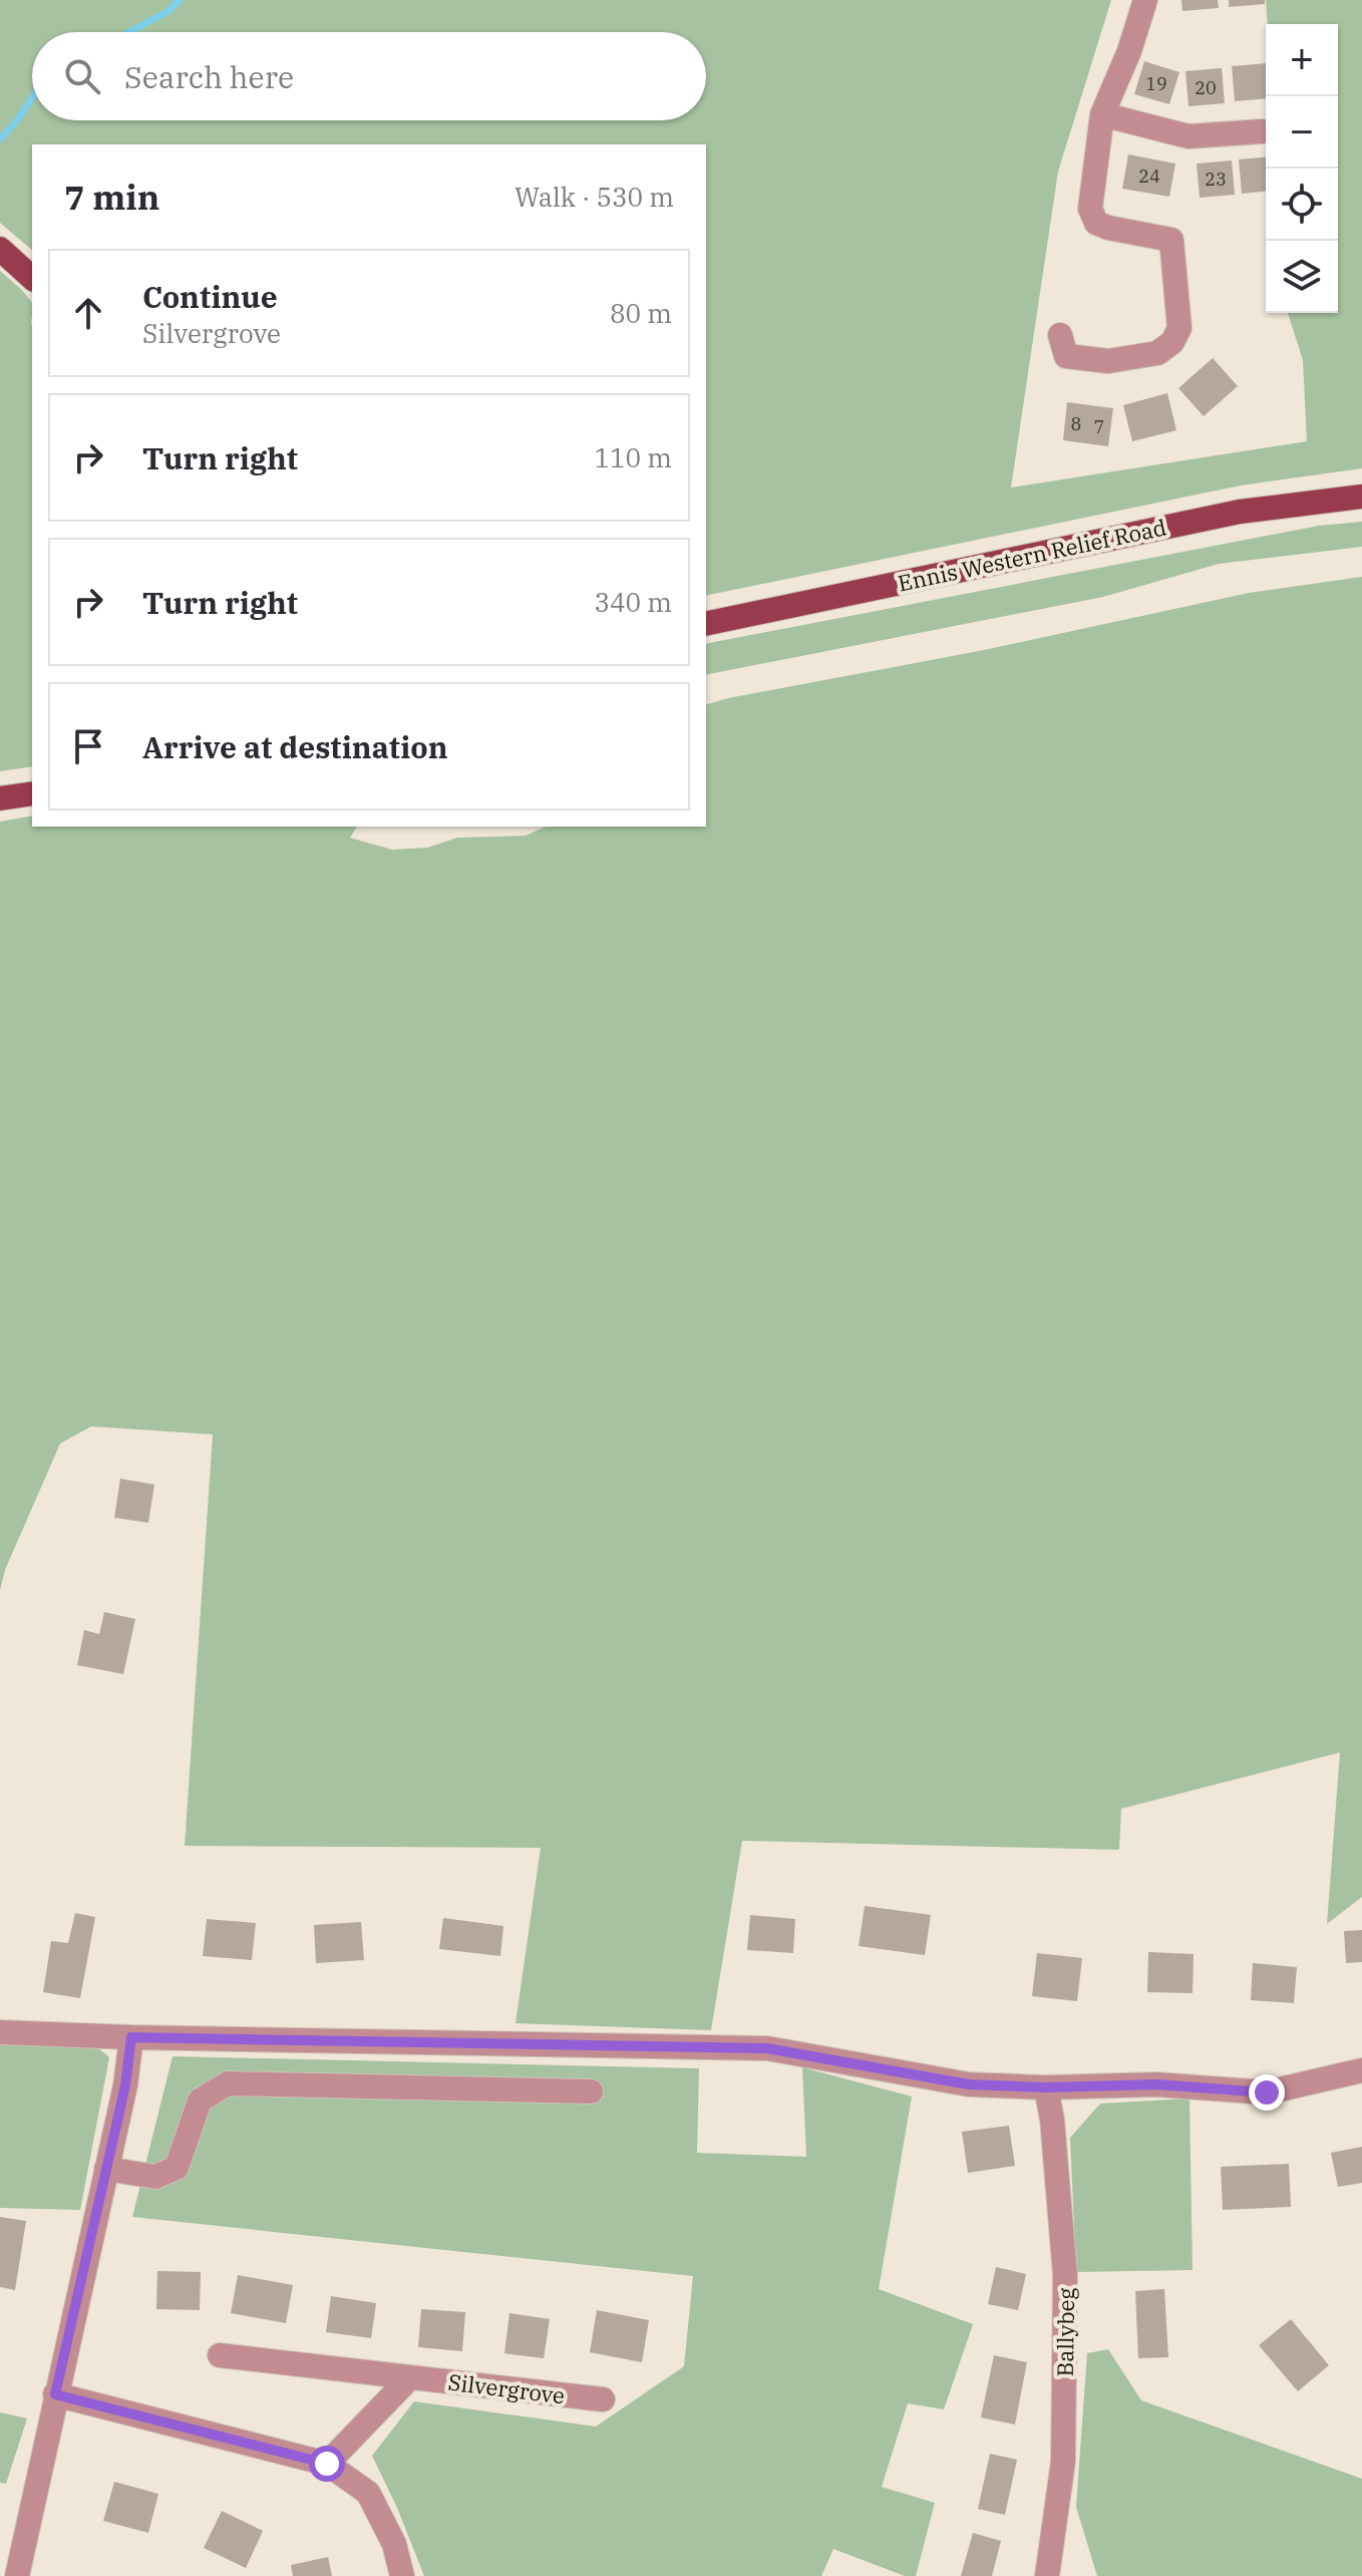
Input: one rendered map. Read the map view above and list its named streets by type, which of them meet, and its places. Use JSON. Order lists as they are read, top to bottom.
{
  "streets": {
    "main road": ["Ennis Western Relief Road"],
    "street": ["Ballybeg", "Silvergrove"]
  },
  "house_numbers": [
    "19",
    "20",
    "24",
    "23",
    "8",
    "7"
  ],
  "page": {
    "map_buttons": ["+", "−"],
    "search": "Search here",
    "heading": ["7 min", "Walk · 530 m"],
    "list": [
      ["Continue", "Silvergrove", "80 m"],
      ["Turn right", "110 m"],
      ["Turn right", "340 m"],
      "Arrive at destination"
    ]
  }
}
